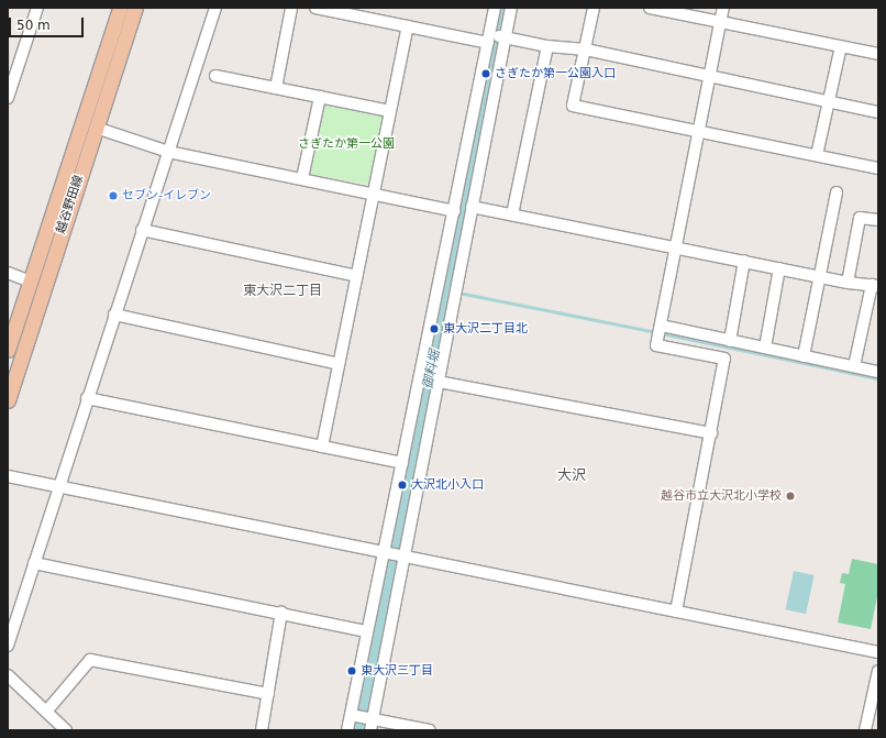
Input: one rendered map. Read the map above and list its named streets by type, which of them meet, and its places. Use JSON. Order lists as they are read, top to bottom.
{
  "streets": {
    "main road": ["越谷野田線"]
  },
  "districts": ["東大沢二丁目", "大沢"],
  "water": ["御料堀"],
  "parks": ["さぎたか第一公園"],
  "places": [
    "さぎたか第一公園入口",
    "セブン-イレブン",
    "東大沢二丁目北",
    "大沢北小入口",
    "越谷市立大沢北小学校",
    "東大沢三丁目"
  ],
  "scale_bar": "50 m"
}
